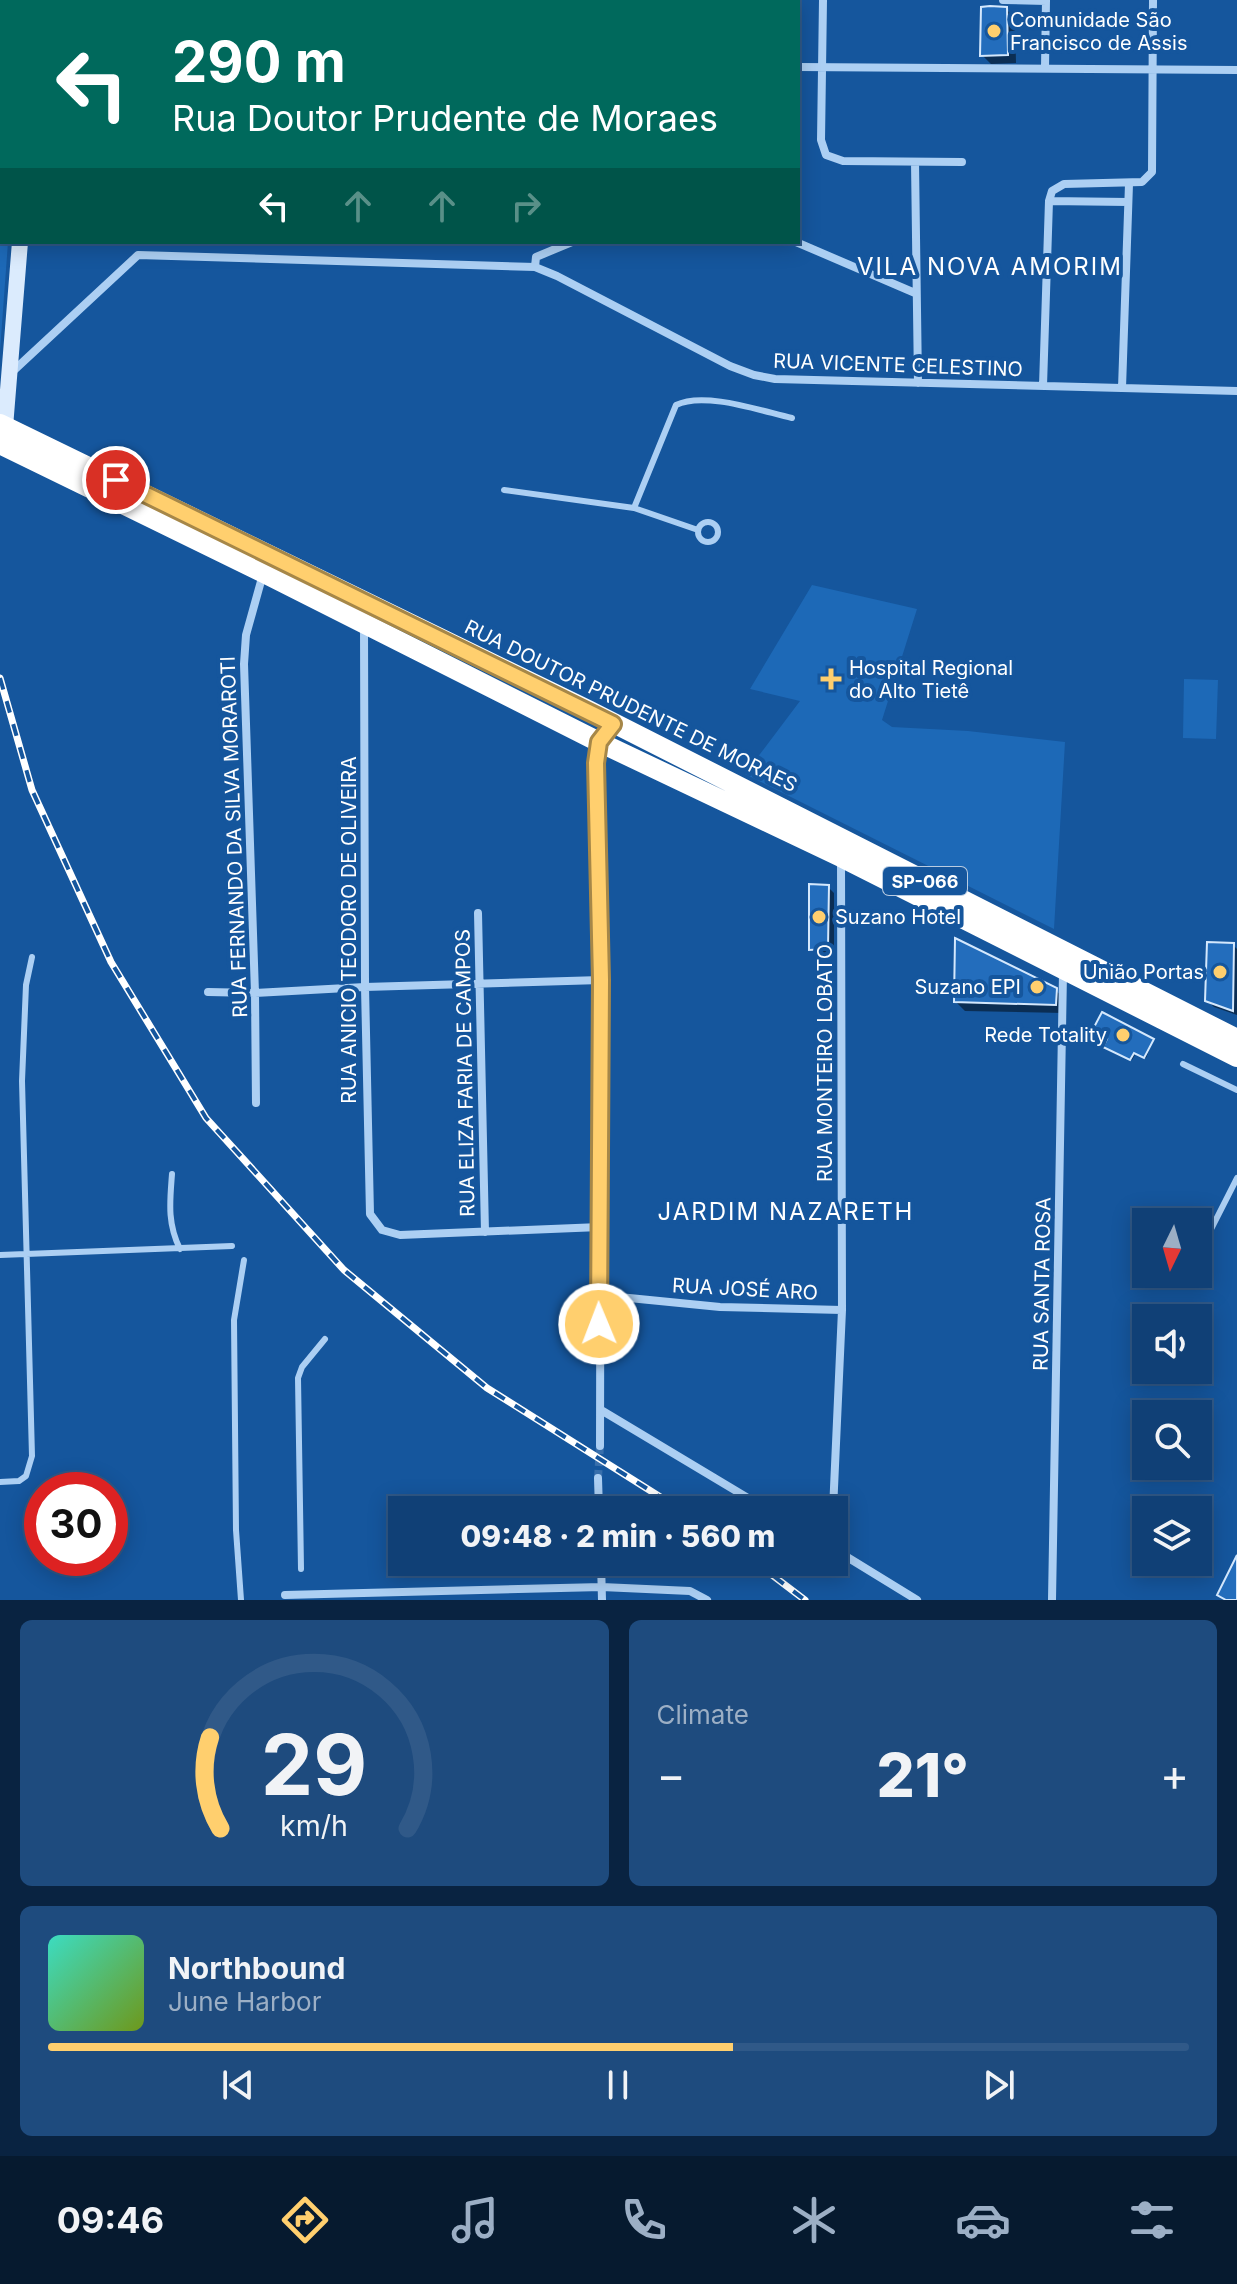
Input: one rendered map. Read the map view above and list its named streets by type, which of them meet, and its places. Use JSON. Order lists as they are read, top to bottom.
{
  "streets": {
    "highway": ["RUA DOUTOR PRUDENTE DE MORAES", "SP-066"],
    "street": [
      "RUA VICENTE CELESTINO",
      "RUA FERNANDO DA SILVA MORAROTI",
      "RUA ANICIO TEODORO DE OLIVEIRA",
      "RUA MONTEIRO LOBATO",
      "RUA ELIZA FARIA DE CAMPOS",
      "RUA SANTA ROSA",
      "RUA JOSÉ ARO"
    ]
  },
  "crossings": [
    ["RUA DOUTOR PRUDENTE DE MORAES", "SP-066"],
    ["RUA FERNANDO DA SILVA MORAROTI", "SP-066"],
    ["SP-066", "RUA ANICIO TEODORO DE OLIVEIRA"],
    ["SP-066", "RUA MONTEIRO LOBATO"],
    ["SP-066", "RUA SANTA ROSA"],
    ["RUA ANICIO TEODORO DE OLIVEIRA", "RUA ELIZA FARIA DE CAMPOS"],
    ["RUA MONTEIRO LOBATO", "RUA JOSÉ ARO"]
  ],
  "districts": ["VILA NOVA AMORIM", "JARDIM NAZARETH"],
  "places": {
    "other": [
      "Comunidade São Francisco de Assis",
      "Suzano Hotel",
      "União Portas",
      "Suzano EPI",
      "Rede Totality"
    ],
    "health": ["Hospital Regional do Alto Tietê"]
  },
  "north": "bottom",
  "page": {
    "turn": ["290 m", "Rua Doutor Prudente de Moraes"],
    "limit": "30",
    "trip": "09:48 · 2 min · 560 m",
    "tile": "Climate",
    "heat": ["−", "21°", "+"],
    "song": ["Northbound", "June Harbor"],
    "tabs": "09:46",
    "gauge": ["29", "km/h"]
  }
}
